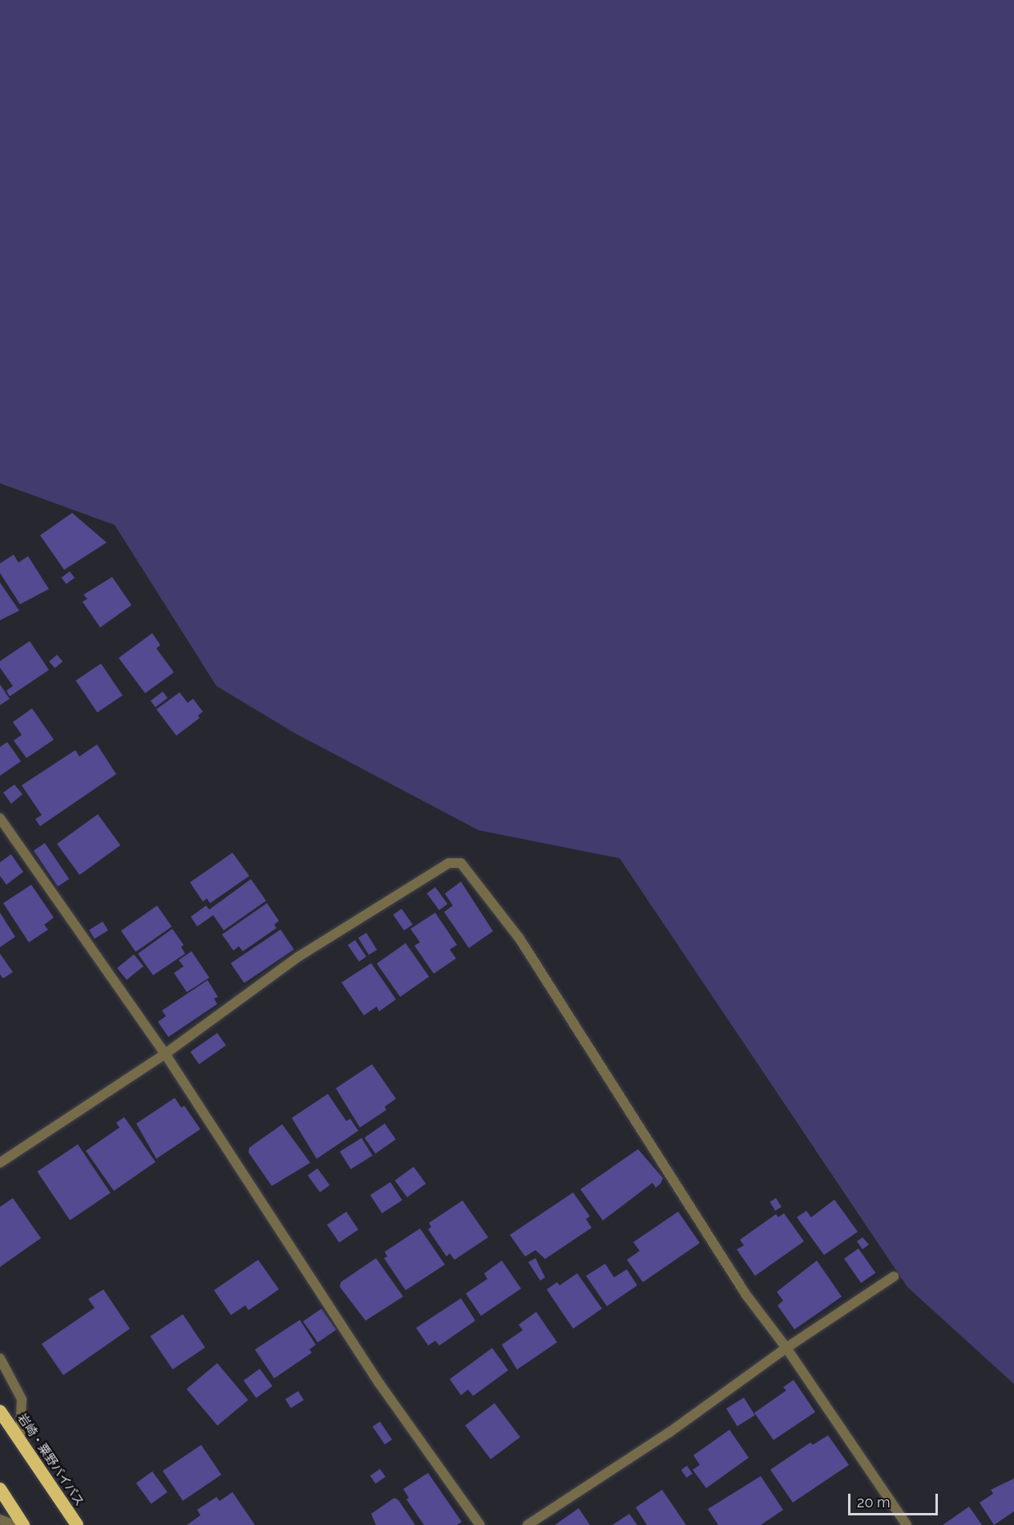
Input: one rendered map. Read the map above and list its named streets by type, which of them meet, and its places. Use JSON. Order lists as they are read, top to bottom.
{
  "streets": {
    "highway": ["岩崎・粟野バイパス"]
  },
  "scale_bar": "20 m"
}
